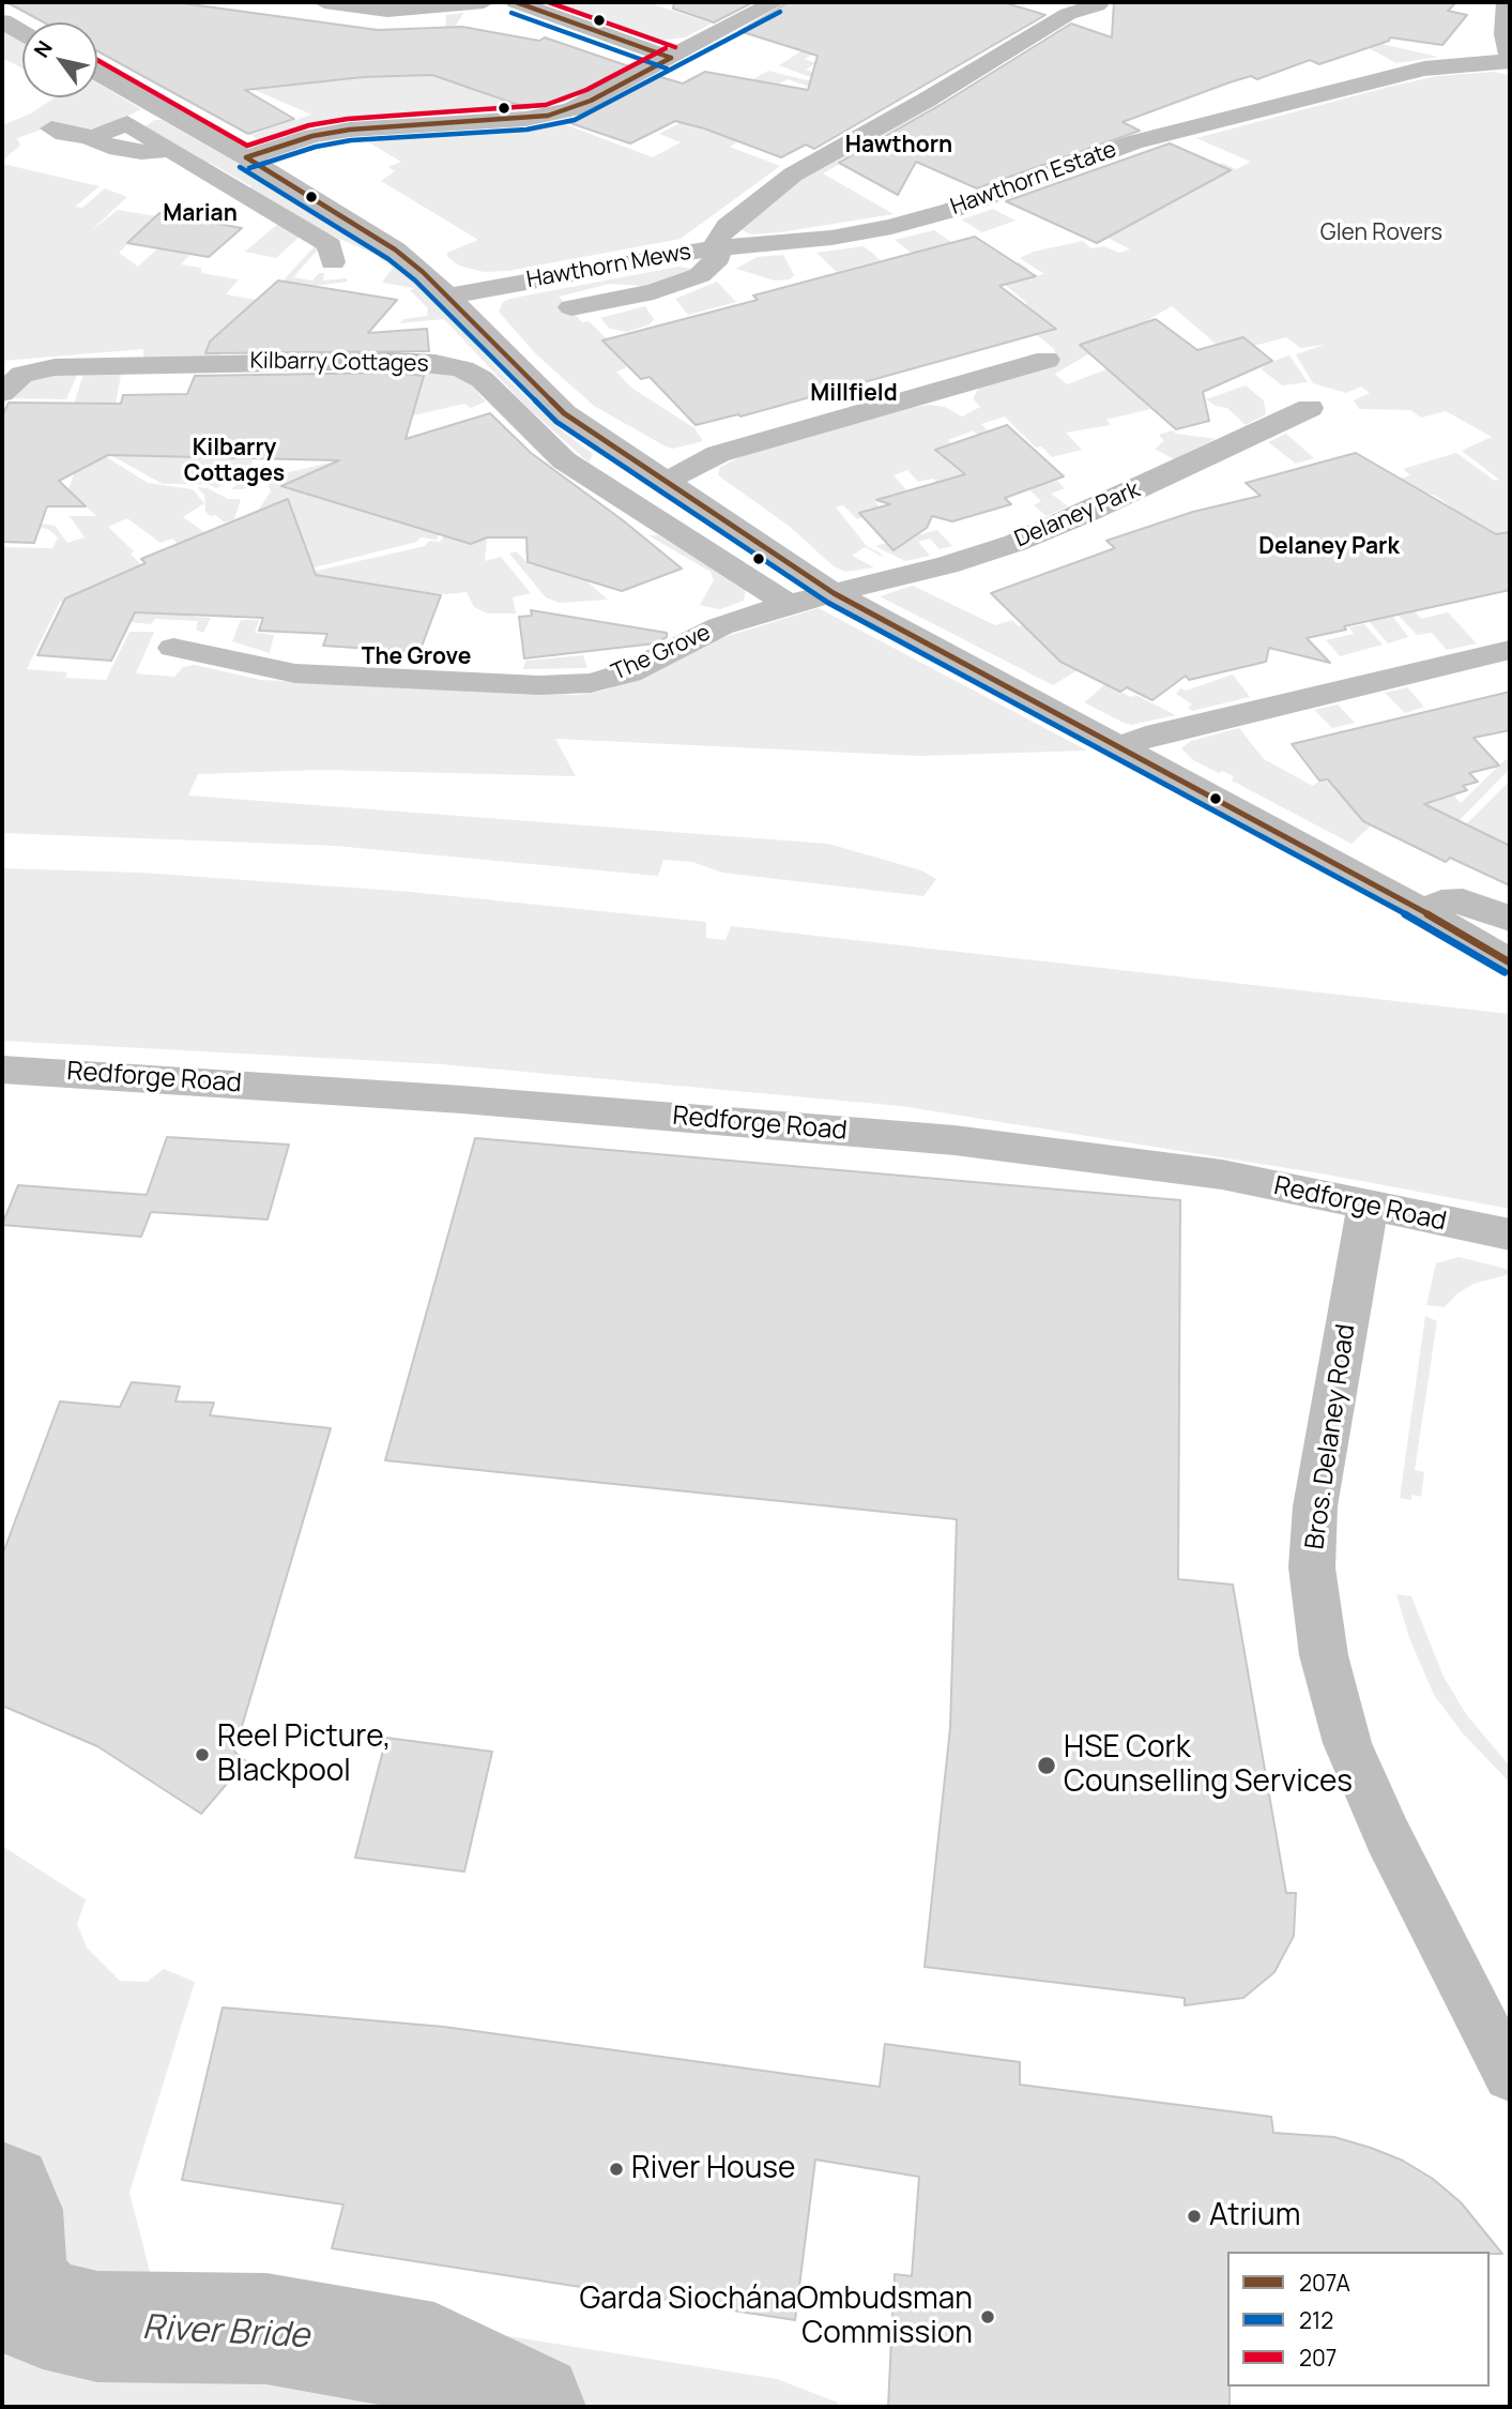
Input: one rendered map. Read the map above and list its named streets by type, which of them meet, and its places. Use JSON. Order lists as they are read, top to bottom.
{
  "streets": {
    "street": [
      "Hawthorn Estate",
      "Hawthorn Mews",
      "Kilbarry Cottages",
      "Delaney Park",
      "The Grove",
      "Redforge Road",
      "Bros. Delaney Road"
    ]
  },
  "crossings": [
    ["Hawthorn Estate", "Hawthorn Mews"],
    ["Kilbarry Cottages", "The Grove"],
    ["Delaney Park", "The Grove"],
    ["Redforge Road", "Bros. Delaney Road"]
  ],
  "districts": [
    "Hawthorn",
    "Marian",
    "Millfield",
    "Kilbarry Cottages",
    "Delaney Park",
    "The Grove"
  ],
  "water": ["River Bride"],
  "parks": ["Glen Rovers"],
  "places": [
    "Reel Picture, Blackpool",
    "HSE Cork Counselling Services",
    "River House",
    "Atrium",
    "Garda SiochánaOmbudsman Commission"
  ],
  "lines": ["transit line 207A", "transit line 207", "transit line 212"],
  "legend": ["207A", "212", "207"],
  "north": "top left"
}
